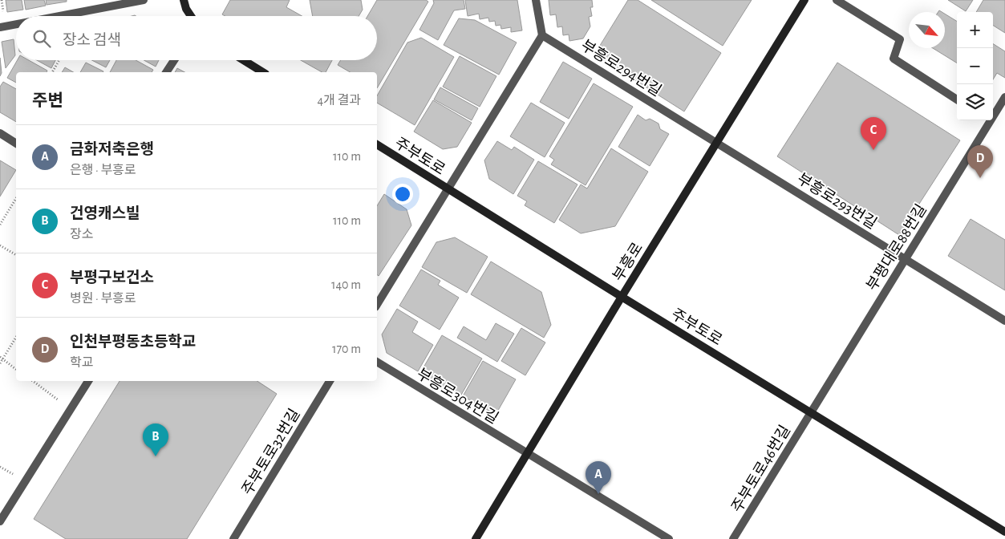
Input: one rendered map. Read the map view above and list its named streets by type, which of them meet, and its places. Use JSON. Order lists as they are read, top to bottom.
{
  "streets": {
    "main road": ["주부토로", "부흥로"],
    "lane": [
      "부흥로294번길",
      "부흥로293번길",
      "부평대로88번길",
      "부흥로304번길",
      "주부토로32번길",
      "주부토로46번길"
    ]
  },
  "crossings": [
    ["부흥로294번길", "부흥로293번길"],
    ["부흥로294번길", "부흥로"],
    ["주부토로", "부평대로88번길"],
    ["주부토로", "부흥로"],
    ["주부토로", "주부토로46번길"],
    ["부흥로293번길", "부평대로88번길"],
    ["부흥로293번길", "부흥로"],
    ["부평대로88번길", "주부토로46번길"],
    ["부흥로", "부흥로304번길"]
  ],
  "north": "bottom right",
  "page": {
    "map_buttons": ["+", "−"],
    "search": "장소 검색",
    "heading": ["주변", "4개 결과"],
    "pins": [
      "C",
      "D",
      "B",
      "A"
    ],
    "list": [
      {
        "mark": "A",
        "name": "금화저축은행",
        "note": "은행 · 부흥로",
        "value": "110 m"
      },
      {
        "mark": "B",
        "name": "건영캐스빌",
        "note": "장소",
        "value": "110 m"
      },
      {
        "mark": "C",
        "name": "부평구보건소",
        "note": "병원 · 부흥로",
        "value": "140 m"
      },
      {
        "mark": "D",
        "name": "인천부평동초등학교",
        "note": "학교",
        "value": "170 m"
      }
    ]
  }
}
